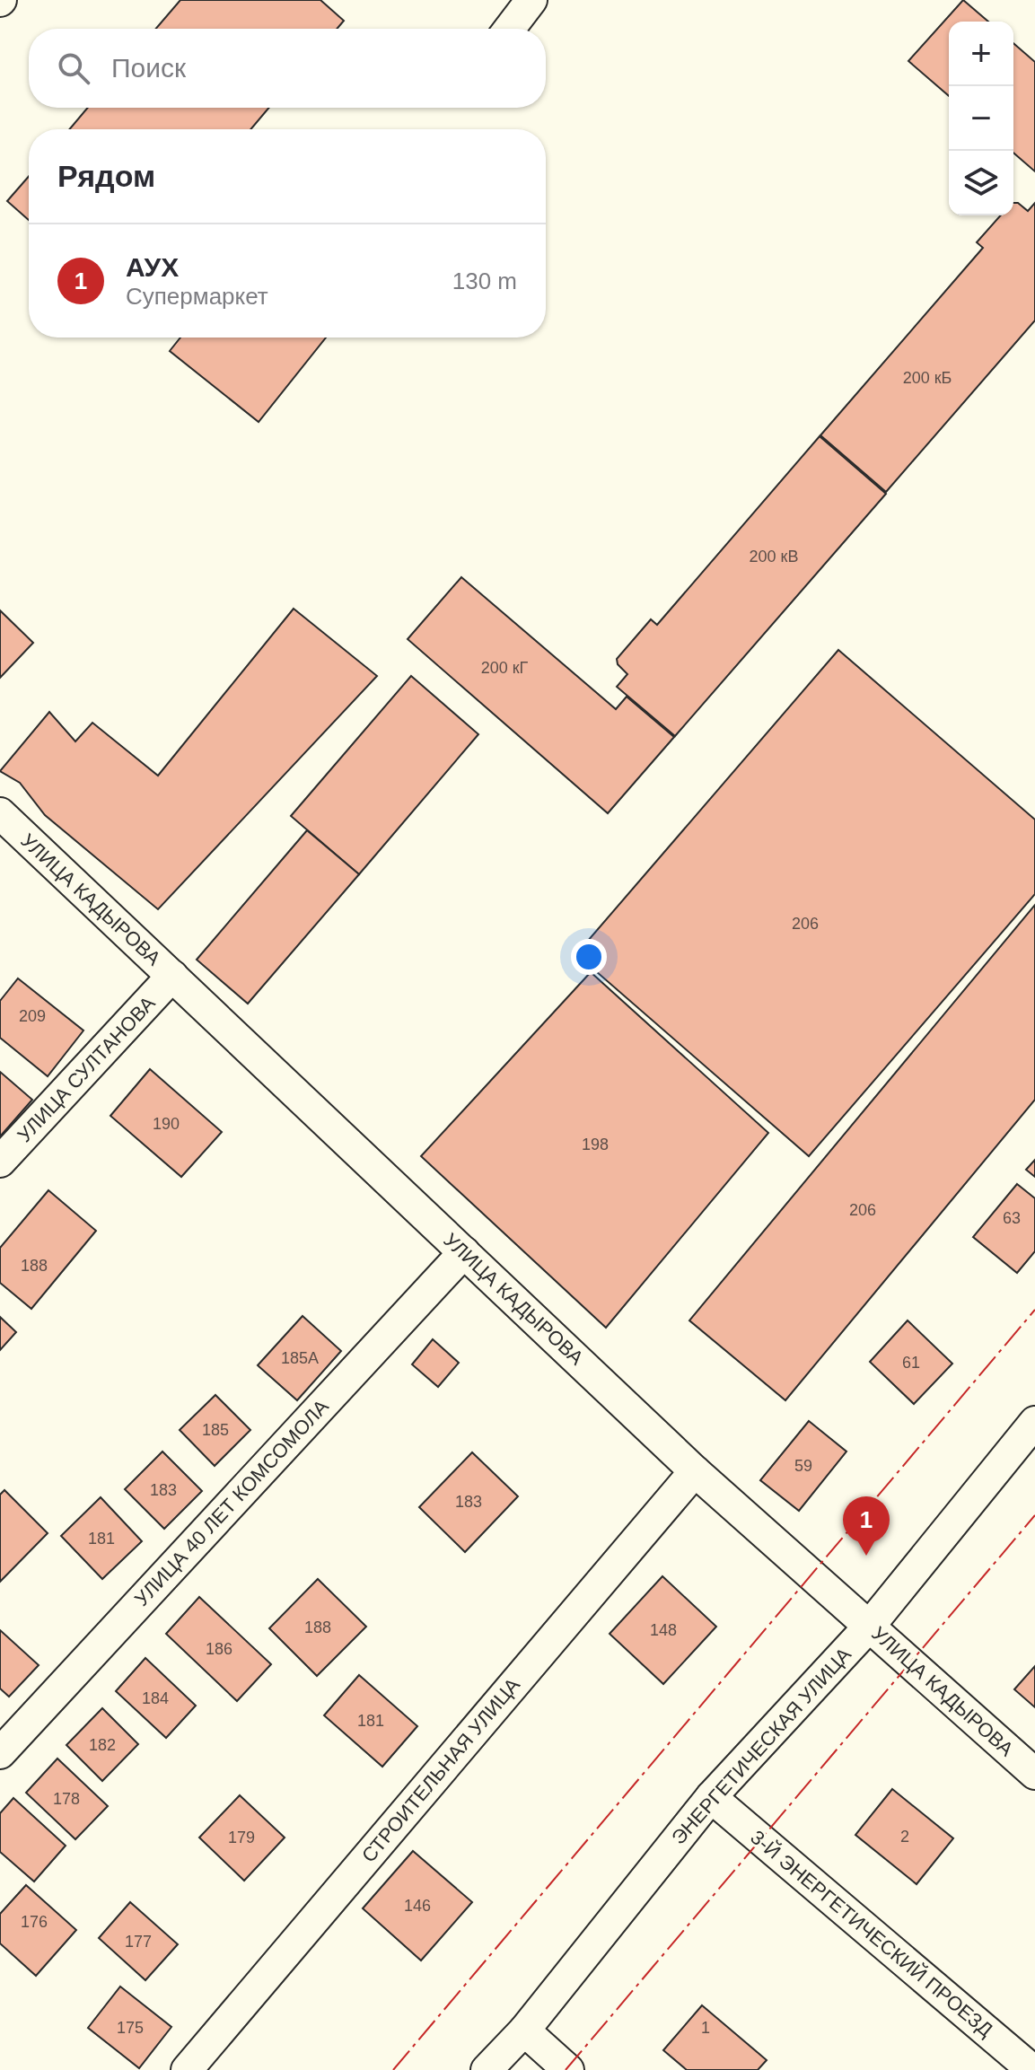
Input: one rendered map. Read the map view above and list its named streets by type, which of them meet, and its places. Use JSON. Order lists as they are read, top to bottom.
{
  "streets": {
    "street": [
      "УЛИЦА КАДЫРОВА",
      "УЛИЦА СУЛТАНОВА",
      "УЛИЦА 40 ЛЕТ КОМСОМОЛА",
      "ЭНЕРГЕТИЧЕСКАЯ УЛИЦА",
      "СТРОИТЕЛЬНАЯ УЛИЦА",
      "3-Й ЭНЕРГЕТИЧЕСКИЙ ПРОЕЗД"
    ]
  },
  "crossings": [
    ["УЛИЦА КАДЫРОВА", "УЛИЦА СУЛТАНОВА"],
    ["УЛИЦА КАДЫРОВА", "УЛИЦА 40 ЛЕТ КОМСОМОЛА"],
    ["УЛИЦА КАДЫРОВА", "ЭНЕРГЕТИЧЕСКАЯ УЛИЦА"],
    ["УЛИЦА КАДЫРОВА", "СТРОИТЕЛЬНАЯ УЛИЦА"],
    ["ЭНЕРГЕТИЧЕСКАЯ УЛИЦА", "3-Й ЭНЕРГЕТИЧЕСКИЙ ПРОЕЗД"]
  ],
  "house_numbers": [
    "200 кБ",
    "200 кВ",
    "200 кГ",
    "206",
    "209",
    "190",
    "198",
    "206",
    "63",
    "188",
    "185А",
    "61",
    "185",
    "59",
    "183",
    "183",
    "181",
    "188",
    "148",
    "186",
    "184",
    "181",
    "182",
    "178",
    "2",
    "179",
    "146",
    "176",
    "177",
    "175",
    "1"
  ],
  "page": {
    "map_buttons": ["+", "−"],
    "search": "Поиск",
    "heading": "Рядом",
    "list": [
      {
        "mark": "1",
        "name": "АУХ",
        "note": "Супермаркет",
        "value": "130 m"
      }
    ],
    "pins": "1"
  }
}
